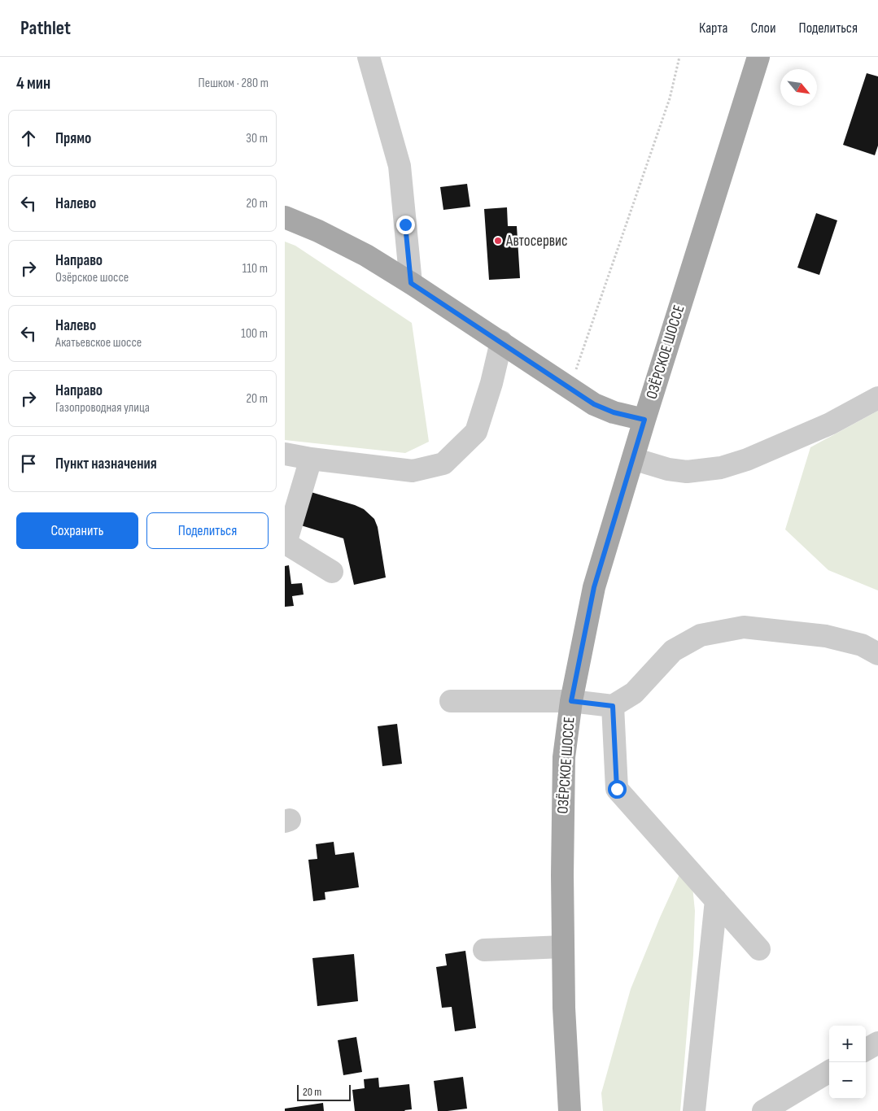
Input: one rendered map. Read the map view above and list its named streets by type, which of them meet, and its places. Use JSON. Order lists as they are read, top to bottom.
{
  "streets": {
    "main road": ["ОЗЁРСКОЕ ШОССЕ"]
  },
  "places": ["Автосервис"],
  "scale_bar": "20 m",
  "north": "bottom right",
  "page": {
    "header": "Pathlet",
    "nav": ["Карта", "Слои", "Поделиться"],
    "heading": ["4 мин", "Пешком · 280 m"],
    "list": [
      ["Прямо", "30 m"],
      ["Налево", "20 m"],
      ["Направо", "Озёрское шоссе", "110 m"],
      ["Налево", "Акатьевское шоссе", "100 m"],
      ["Направо", "Газопроводная улица", "20 m"],
      "Пункт назначения"
    ],
    "buttons": ["Сохранить", "Поделиться"],
    "map_buttons": ["+", "−"],
    "scale": "20 m"
  }
}
